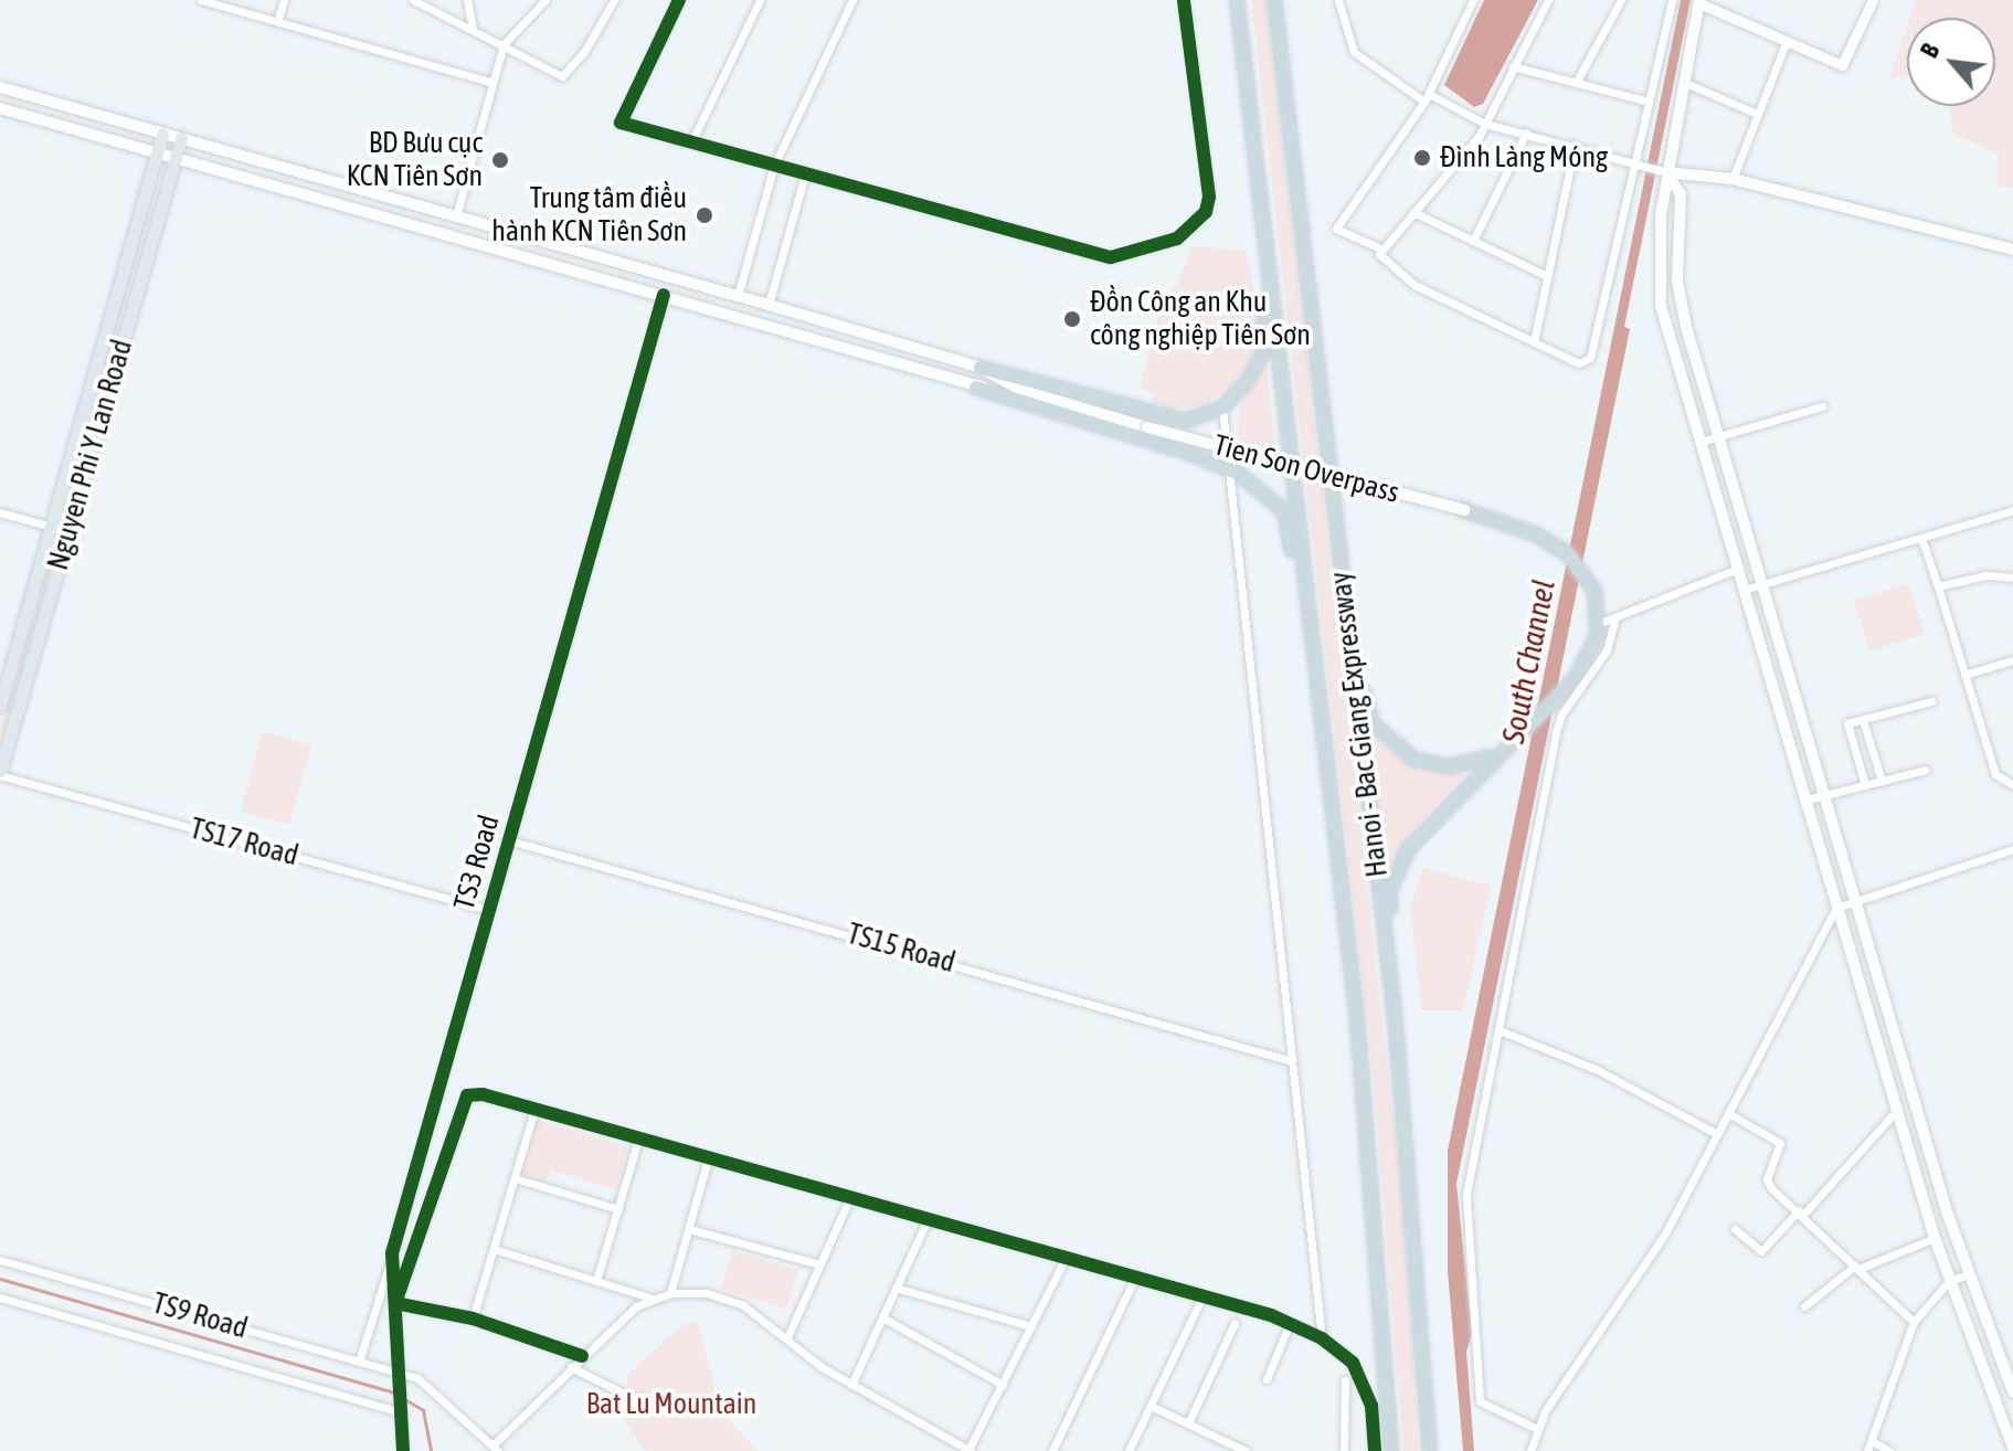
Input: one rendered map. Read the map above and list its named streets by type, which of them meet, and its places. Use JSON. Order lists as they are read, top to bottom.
{
  "streets": {
    "highway": ["Hanoi - Bac Giang Expressway"],
    "main road": ["Nguyen Phi Y Lan Road", "Tien Son Overpass"],
    "street": [
      "TS17 Road",
      "TS3 Road",
      "TS15 Road",
      "TS9 Road"
    ]
  },
  "crossings": [
    ["Nguyen Phi Y Lan Road", "TS17 Road"],
    ["TS17 Road", "TS3 Road"],
    ["TS3 Road", "TS15 Road"],
    ["TS3 Road", "TS9 Road"]
  ],
  "water": ["South Channel"],
  "parks": ["Bat Lu Mountain"],
  "places": [
    "Đình Làng Móng",
    "BD Bưu cục KCN Tiên Sơn",
    "Trung tâm điều hành KCN Tiên Sơn",
    "Đồn Công an Khu công nghiệp Tiên Sơn"
  ],
  "north": "top left"
}
